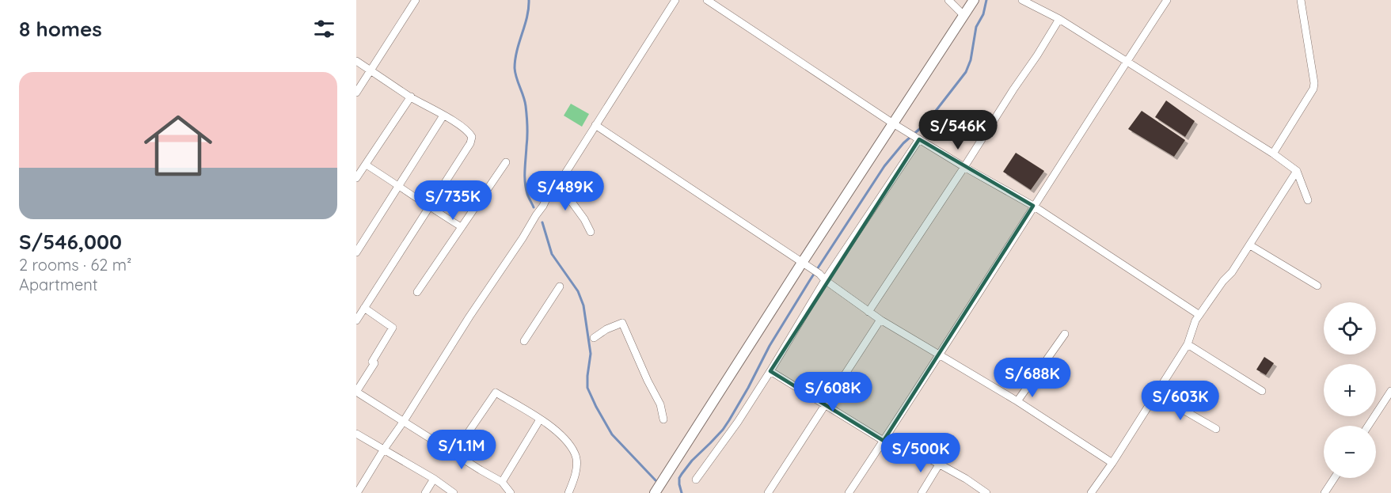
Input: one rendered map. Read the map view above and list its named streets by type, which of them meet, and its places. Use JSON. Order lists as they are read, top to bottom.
{
  "page": {
    "heading": "8 homes",
    "list": [
      {
        "name": "S/546,000",
        "note": "2 rooms · 62 m² · Apartment"
      }
    ],
    "price": [
      "S/546K",
      "S/489K",
      "S/735K",
      "S/688K",
      "S/608K",
      "S/603K",
      "S/1.1M",
      "S/500K"
    ],
    "map_buttons": ["+", "−"]
  }
}
